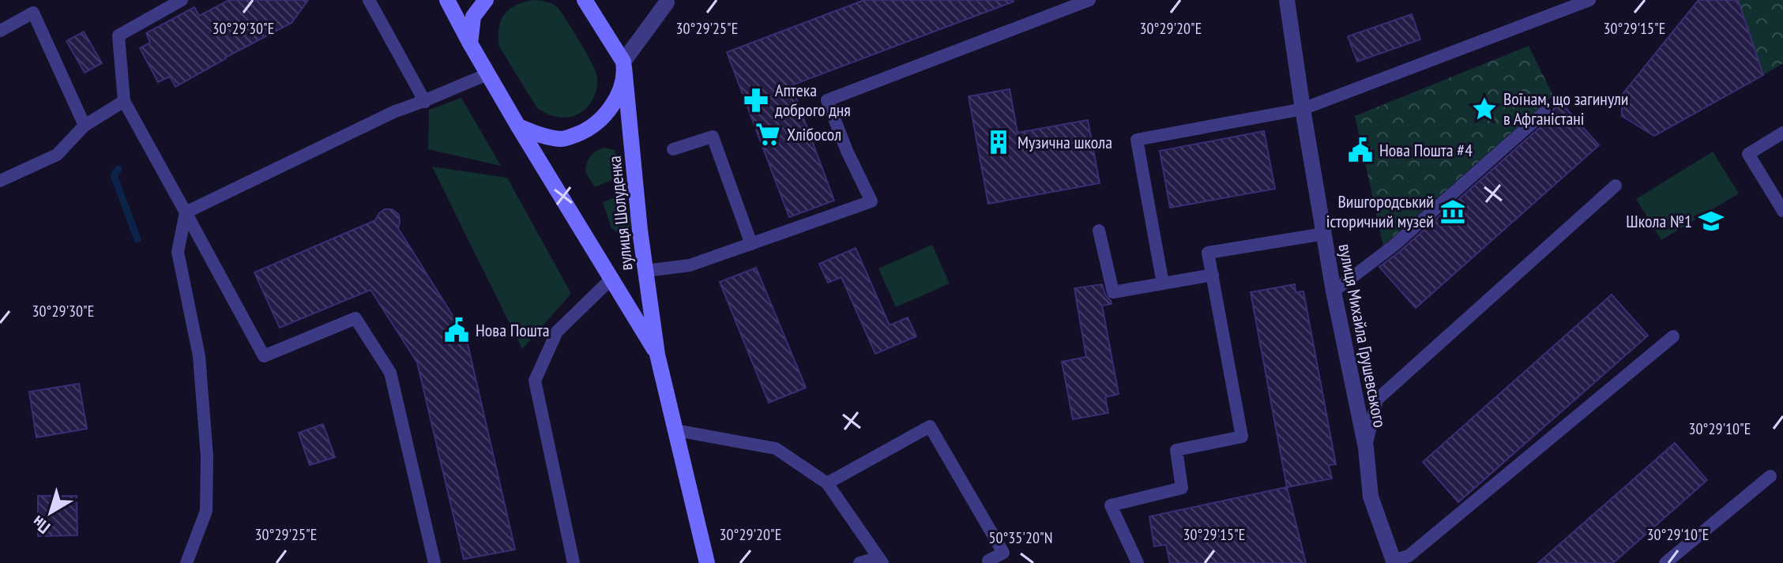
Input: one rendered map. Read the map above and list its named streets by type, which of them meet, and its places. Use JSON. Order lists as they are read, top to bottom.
{
  "streets": {
    "main road": ["вулиця Шолуденка"],
    "street": ["вулиця Михайла Грушевського"]
  },
  "places": {
    "pharmacy": ["Аптека доброго дня"],
    "place": ["Воїнам, що загинули в Афганістані"],
    "supermarket": ["Хлібосол"],
    "building": ["Музична школа"],
    "public building": ["Нова Пошта #4", "Нова Пошта"],
    "museum": ["Вишгородський історичний музей"],
    "school or university": ["Школа №1"]
  },
  "north": "bottom left",
  "coordinates": [
    "30°29'30\"E",
    "30°29'25\"E",
    "30°29'20\"E",
    "30°29'15\"E",
    "30°29'10\"E",
    "50°35'20\"N"
  ]
}
